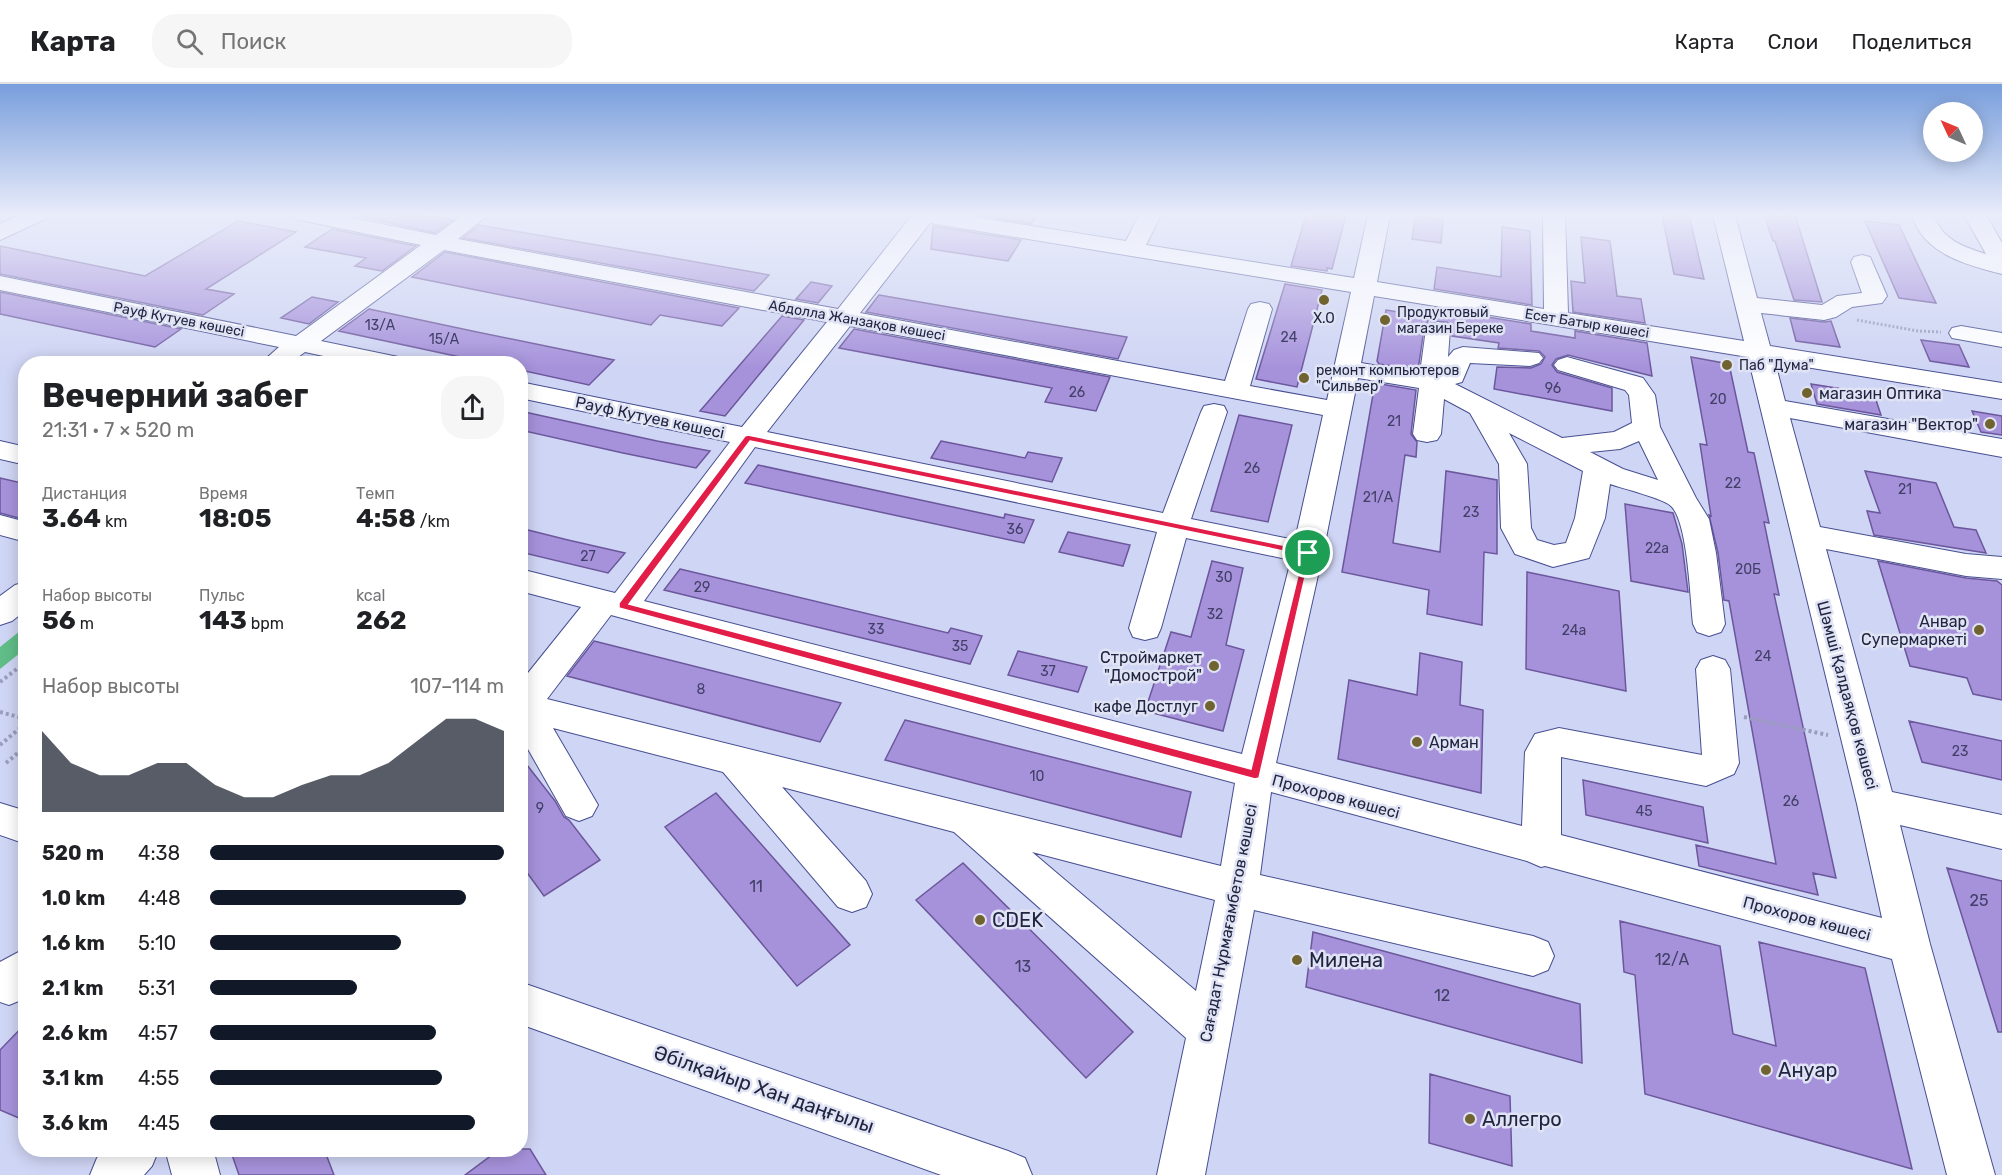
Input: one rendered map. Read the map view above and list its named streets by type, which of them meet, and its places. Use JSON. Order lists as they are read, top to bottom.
{
  "streets": {
    "street": [
      "Рауф Кутуев көшесі",
      "Абдолла Жанзақов көшесі",
      "Есет Батыр көшесі",
      "Шәмші Қалдаяқов көшесі",
      "Прохоров көшесі",
      "Сағадат Нұрмағамбетов көшесі",
      "Әбілқайыр Хан даңғылы"
    ]
  },
  "crossings": [
    ["Рауф Кутуев көшесі", "Сағадат Нұрмағамбетов көшесі"],
    ["Абдолла Жанзақов көшесі", "Сағадат Нұрмағамбетов көшесі"],
    ["Есет Батыр көшесі", "Шәмші Қалдаяқов көшесі"],
    ["Есет Батыр көшесі", "Сағадат Нұрмағамбетов көшесі"],
    ["Шәмші Қалдаяқов көшесі", "Прохоров көшесі"],
    ["Прохоров көшесі", "Сағадат Нұрмағамбетов көшесі"]
  ],
  "places": [
    "X.O",
    "Продуктовый магазин Береке",
    "Паб \"Дума\"",
    "ремонт компьютеров \"Сильвер\"",
    "магазин Оптика",
    "магазин \"Вектор\"",
    "Анвар Супермаркеті",
    "Строймаркет \"Домострой\"",
    "кафе Достлуг",
    "Арман",
    "CDEK",
    "Милена",
    "Ануар",
    "Аллегро"
  ],
  "house_numbers": [
    "13/А",
    "24",
    "15/А",
    "96",
    "26",
    "20",
    "21",
    "26",
    "22",
    "21",
    "21/А",
    "23",
    "36",
    "22а",
    "27",
    "20Б",
    "30",
    "29",
    "32",
    "33",
    "24а",
    "35",
    "24",
    "37",
    "8",
    "23",
    "10",
    "26",
    "9",
    "45",
    "11",
    "25",
    "12/А",
    "13",
    "12"
  ],
  "north": "top left",
  "page": {
    "header": "Карта",
    "search": "Поиск",
    "nav": ["Карта", "Слои", "Поделиться"],
    "heading": ["Вечерний забег", "21:31 · 7 × 520 m"],
    "stats": [
      ["Дистанция", "3.64 km"],
      ["Время", "18:05"],
      ["Темп", "4:58 /km"],
      ["Набор высоты", "56 m"],
      ["Пульс", "143 bpm"],
      ["kcal", "262"]
    ],
    "chart": ["Набор высоты", "107–114 m"],
    "list": [
      {
        "name": "520 m",
        "note": "4:38"
      },
      {
        "name": "1.0 km",
        "note": "4:48"
      },
      {
        "name": "1.6 km",
        "note": "5:10"
      },
      {
        "name": "2.1 km",
        "note": "5:31"
      },
      {
        "name": "2.6 km",
        "note": "4:57"
      },
      {
        "name": "3.1 km",
        "note": "4:55"
      },
      {
        "name": "3.6 km",
        "note": "4:45"
      }
    ]
  }
}
